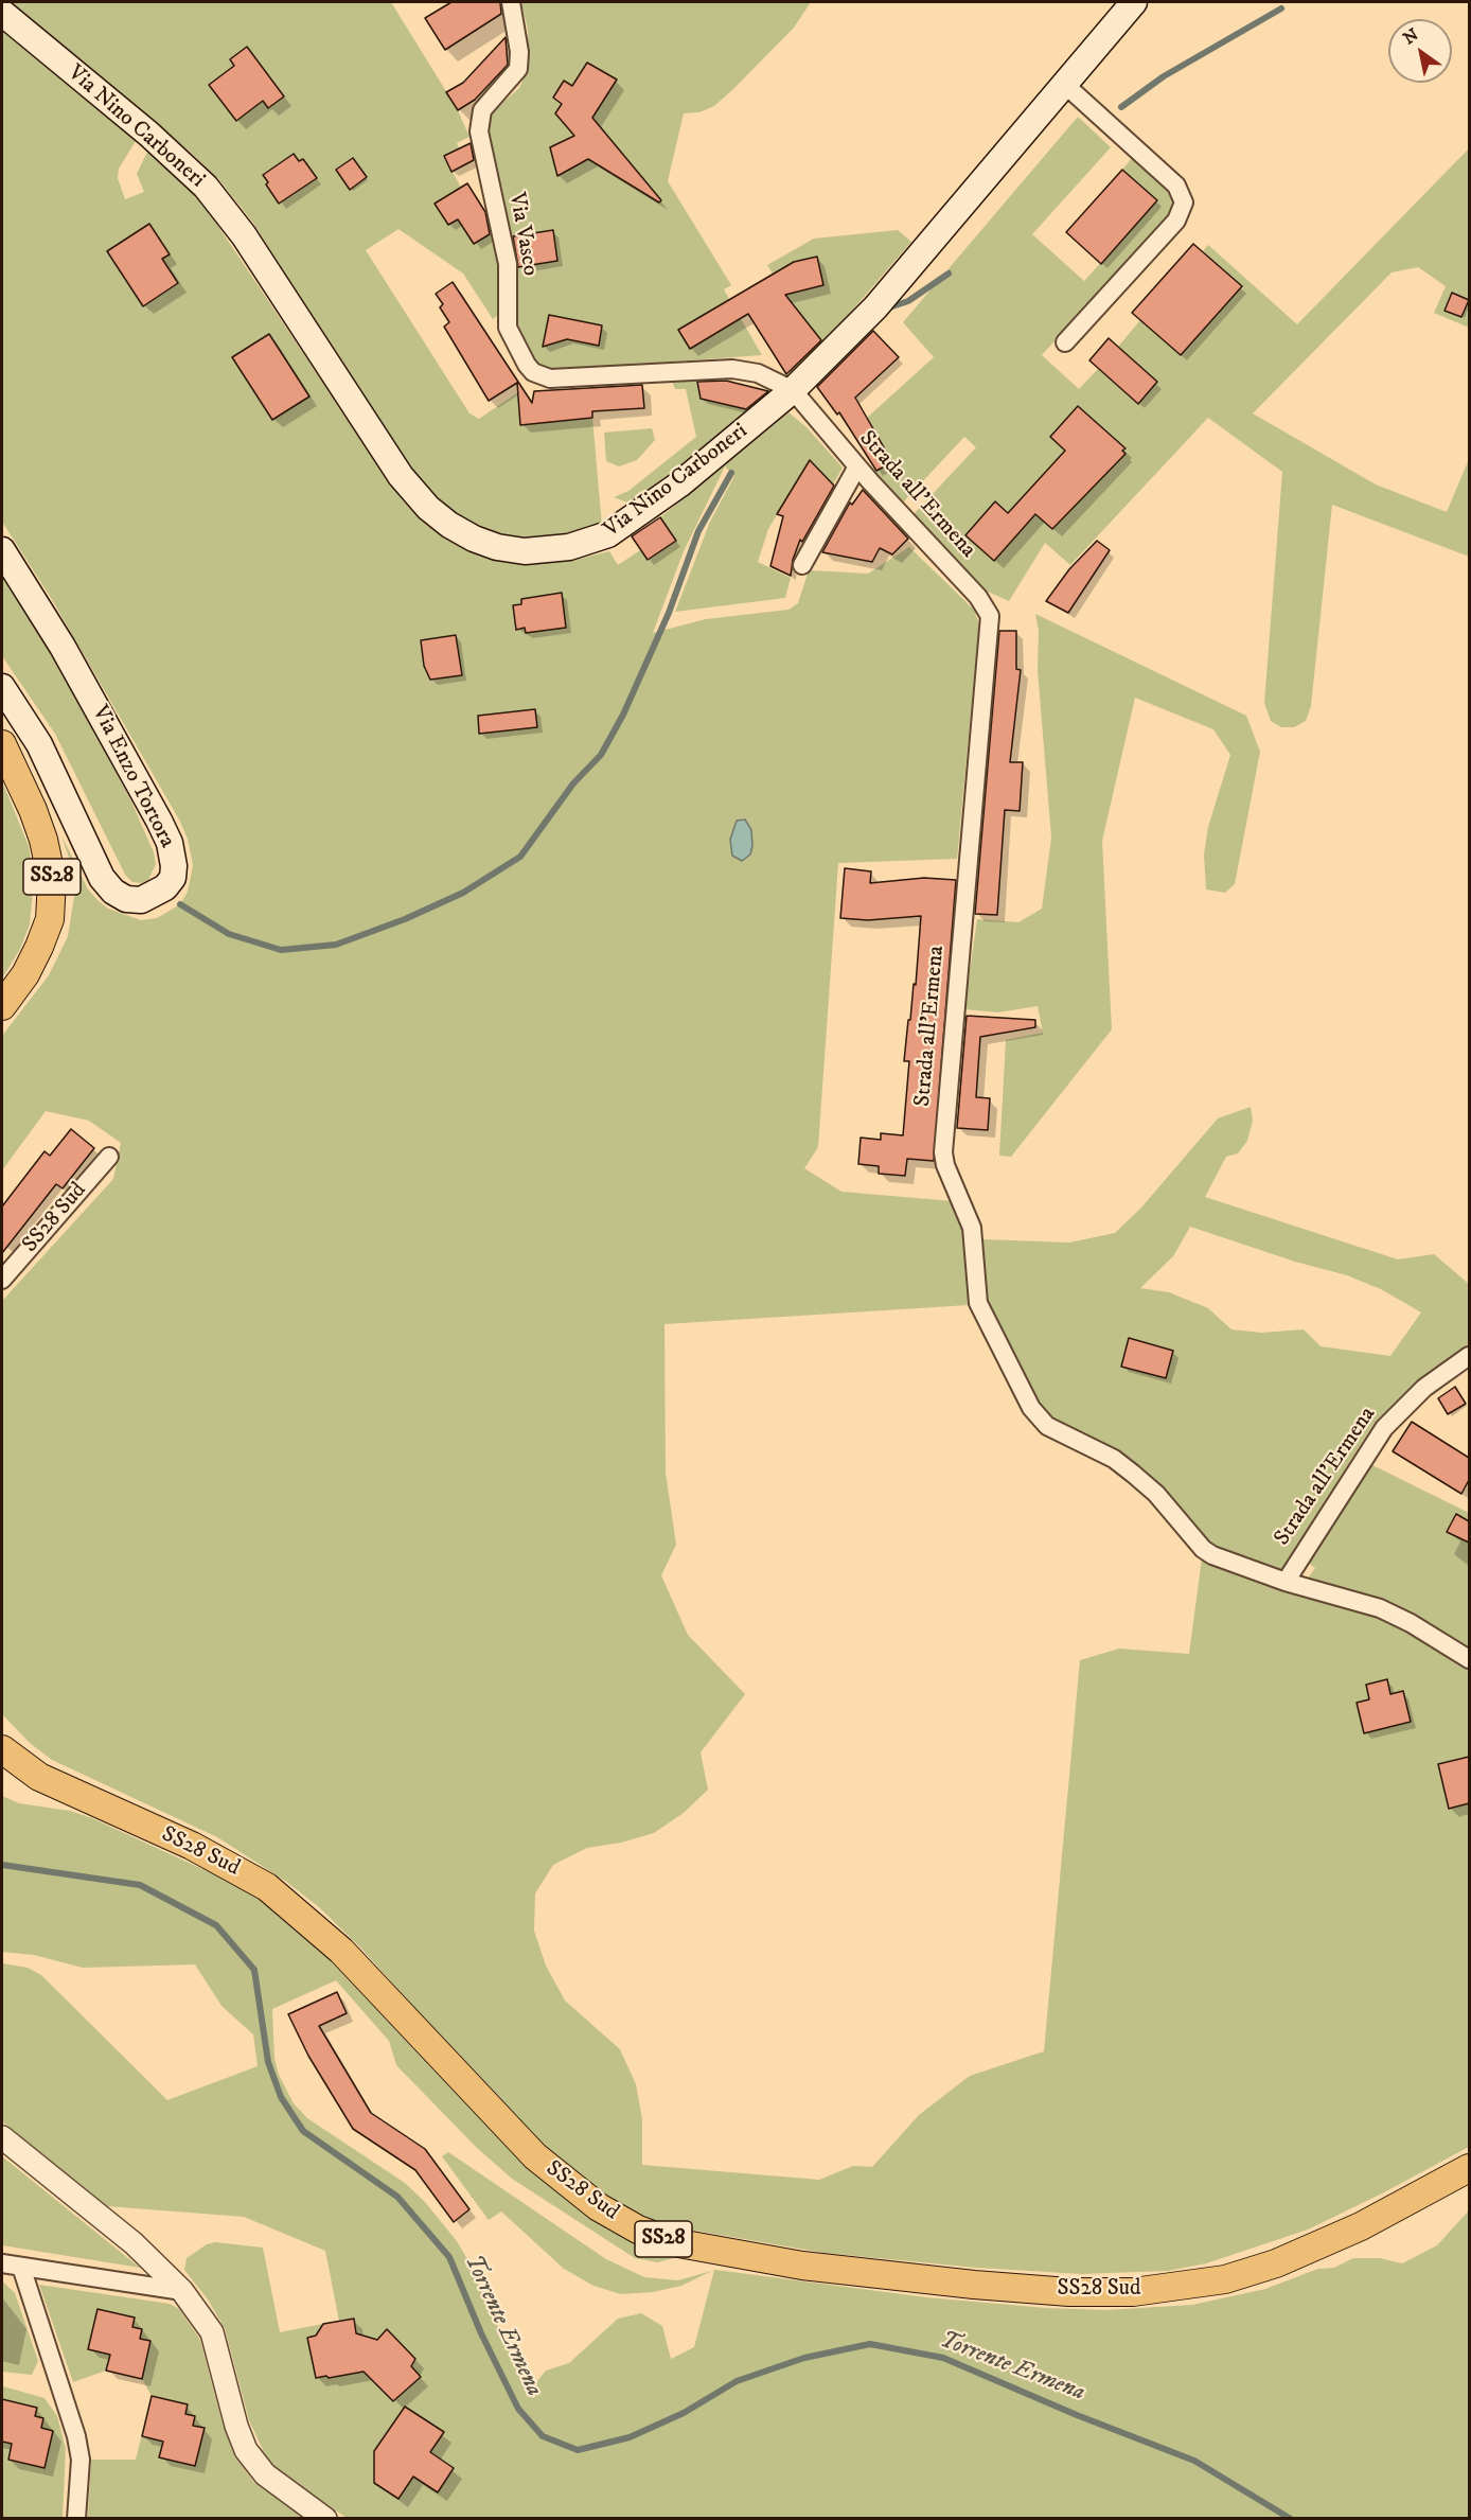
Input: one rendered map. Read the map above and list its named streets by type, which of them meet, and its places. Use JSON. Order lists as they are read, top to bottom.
{
  "streets": {
    "main road": [
      "Via Nino Carboneri",
      "Via Enzo Tortora",
      "SS28",
      "SS28 Sud"
    ],
    "street": ["Via Vasco", "Strada all'Ermena"]
  },
  "crossings": [
    ["Via Nino Carboneri", "Via Vasco"],
    ["Via Nino Carboneri", "Strada all'Ermena"],
    ["Via Vasco", "Strada all'Ermena"]
  ],
  "water": ["Torrente Ermena"],
  "north": "top left"
}
